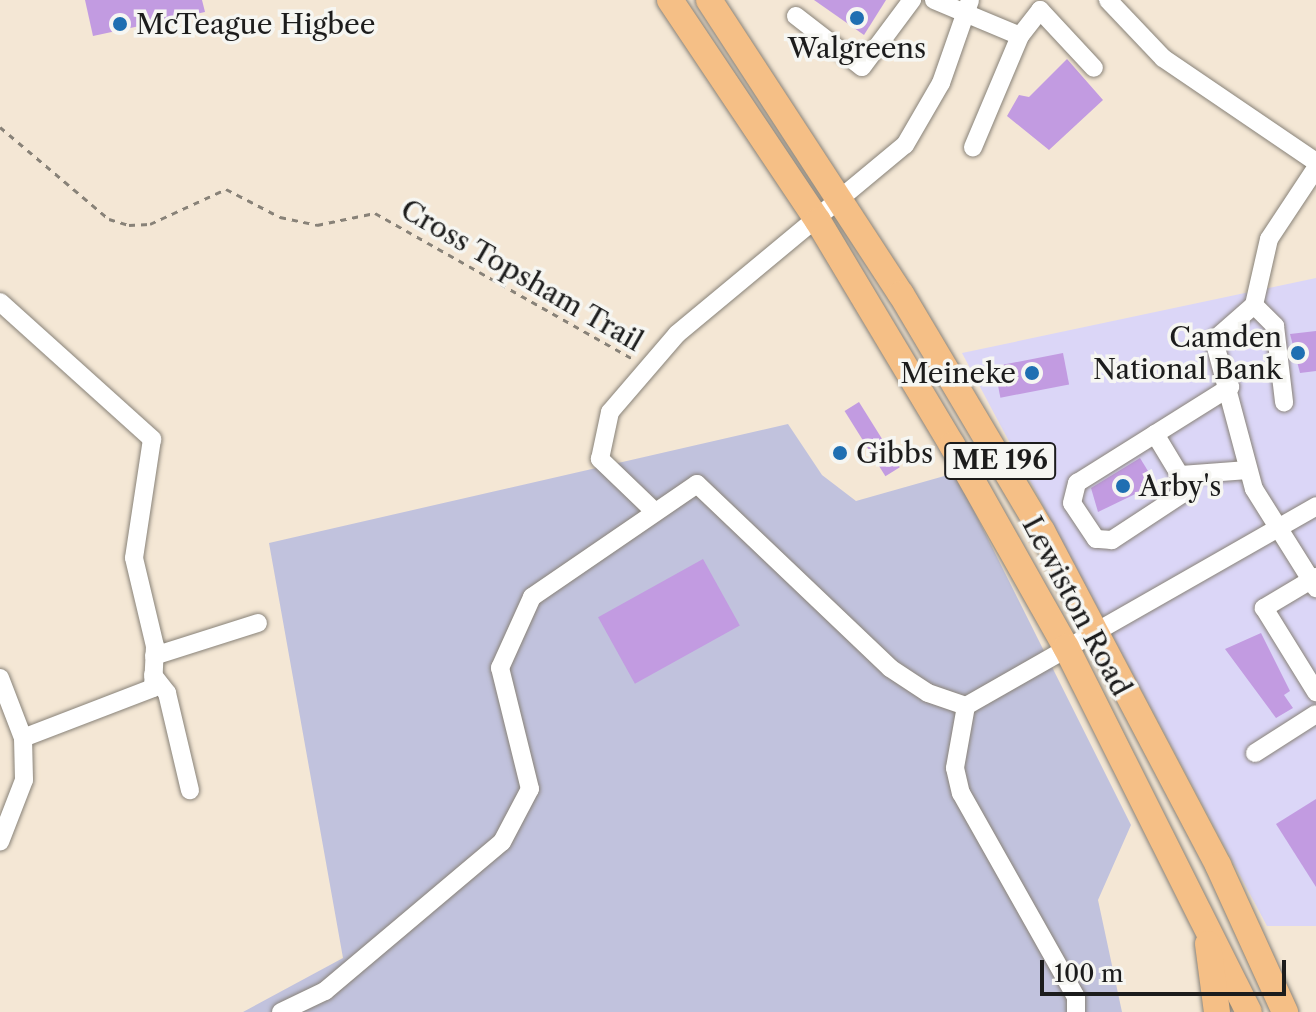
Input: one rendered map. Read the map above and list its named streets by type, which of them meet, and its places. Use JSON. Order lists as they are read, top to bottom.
{
  "streets": {
    "highway": ["ME 196", "Lewiston Road"],
    "path": ["Cross Topsham Trail"]
  },
  "places": [
    "Walgreens",
    "McTeague Higbee",
    "Camden National Bank",
    "Meineke",
    "Gibbs",
    "Arby's"
  ],
  "scale_bar": "100 m"
}
